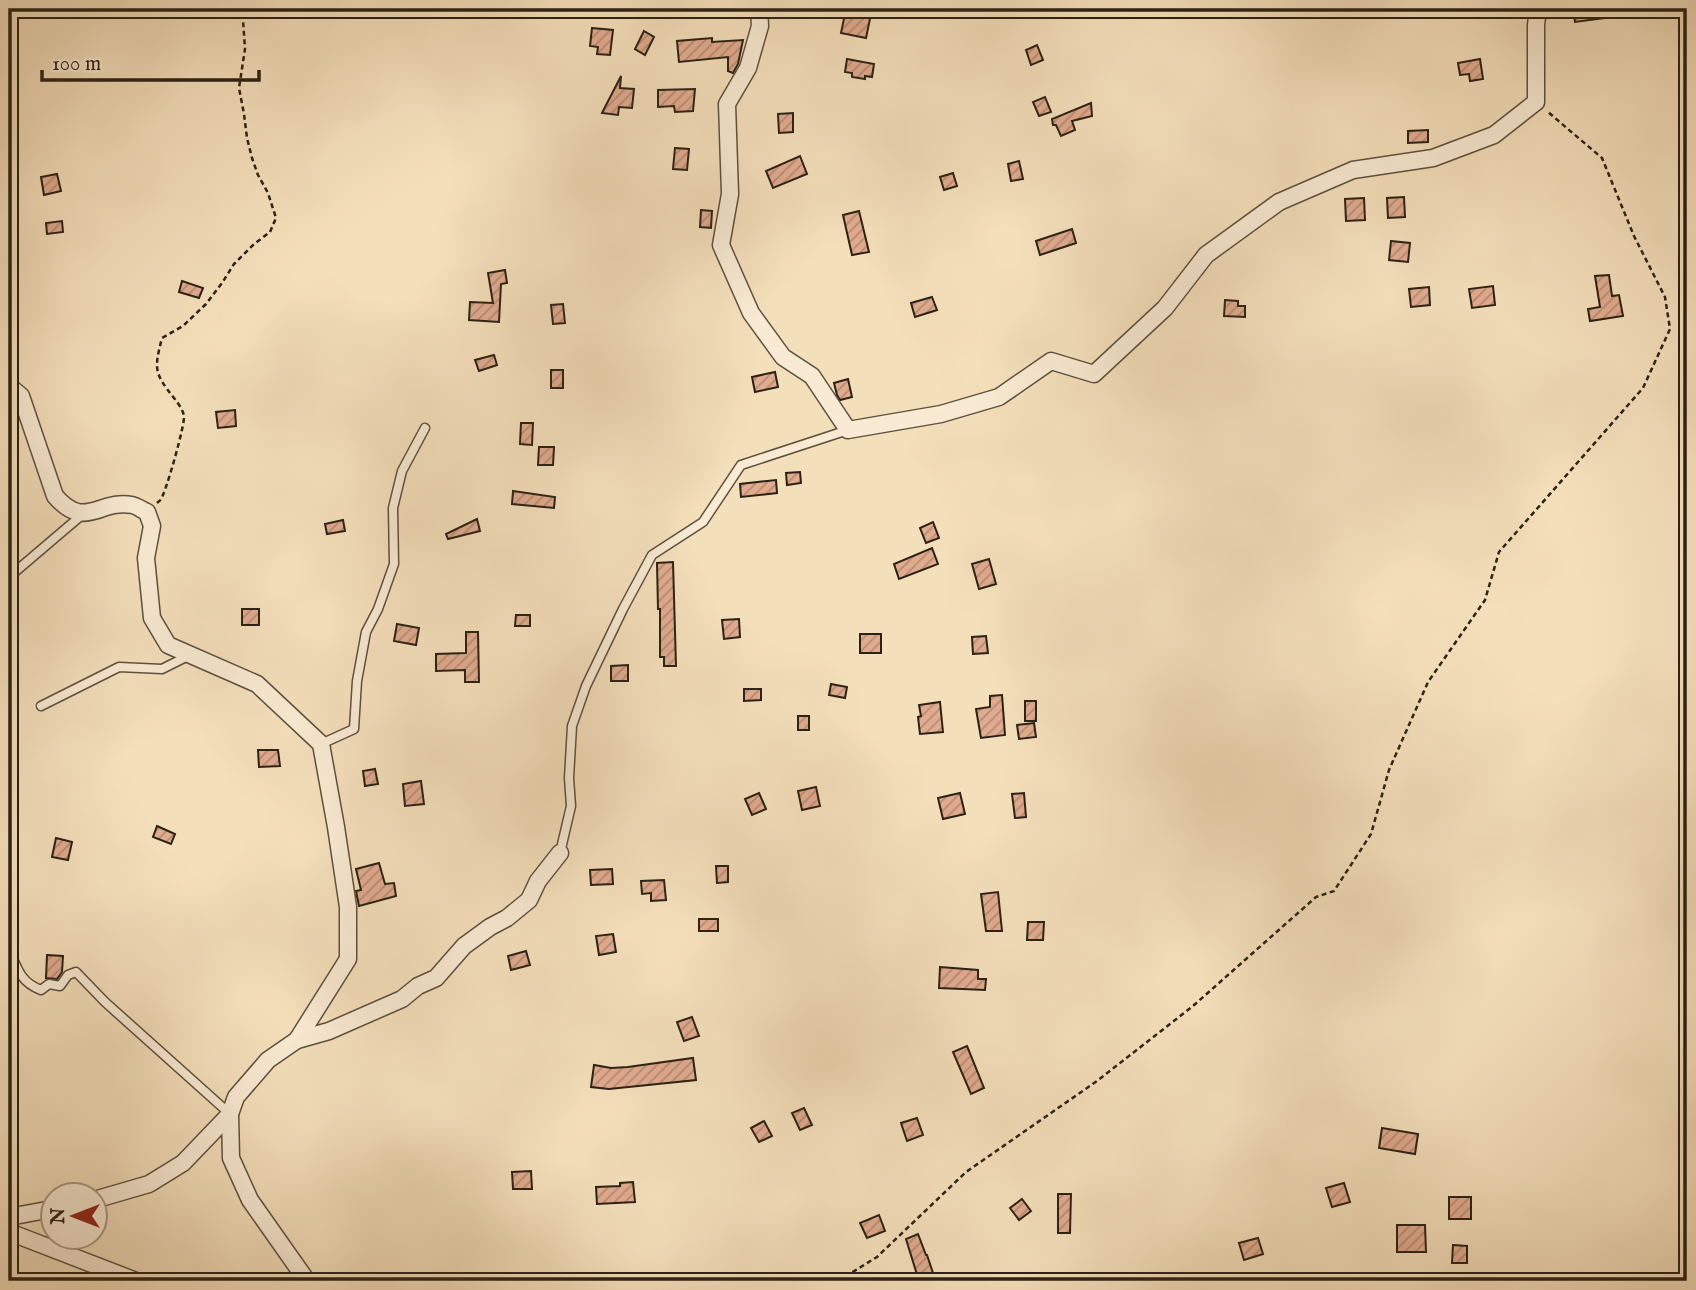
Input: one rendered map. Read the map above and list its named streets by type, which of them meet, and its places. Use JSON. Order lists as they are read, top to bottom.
{
  "scale_bar": "100 m",
  "north": "left"
}
